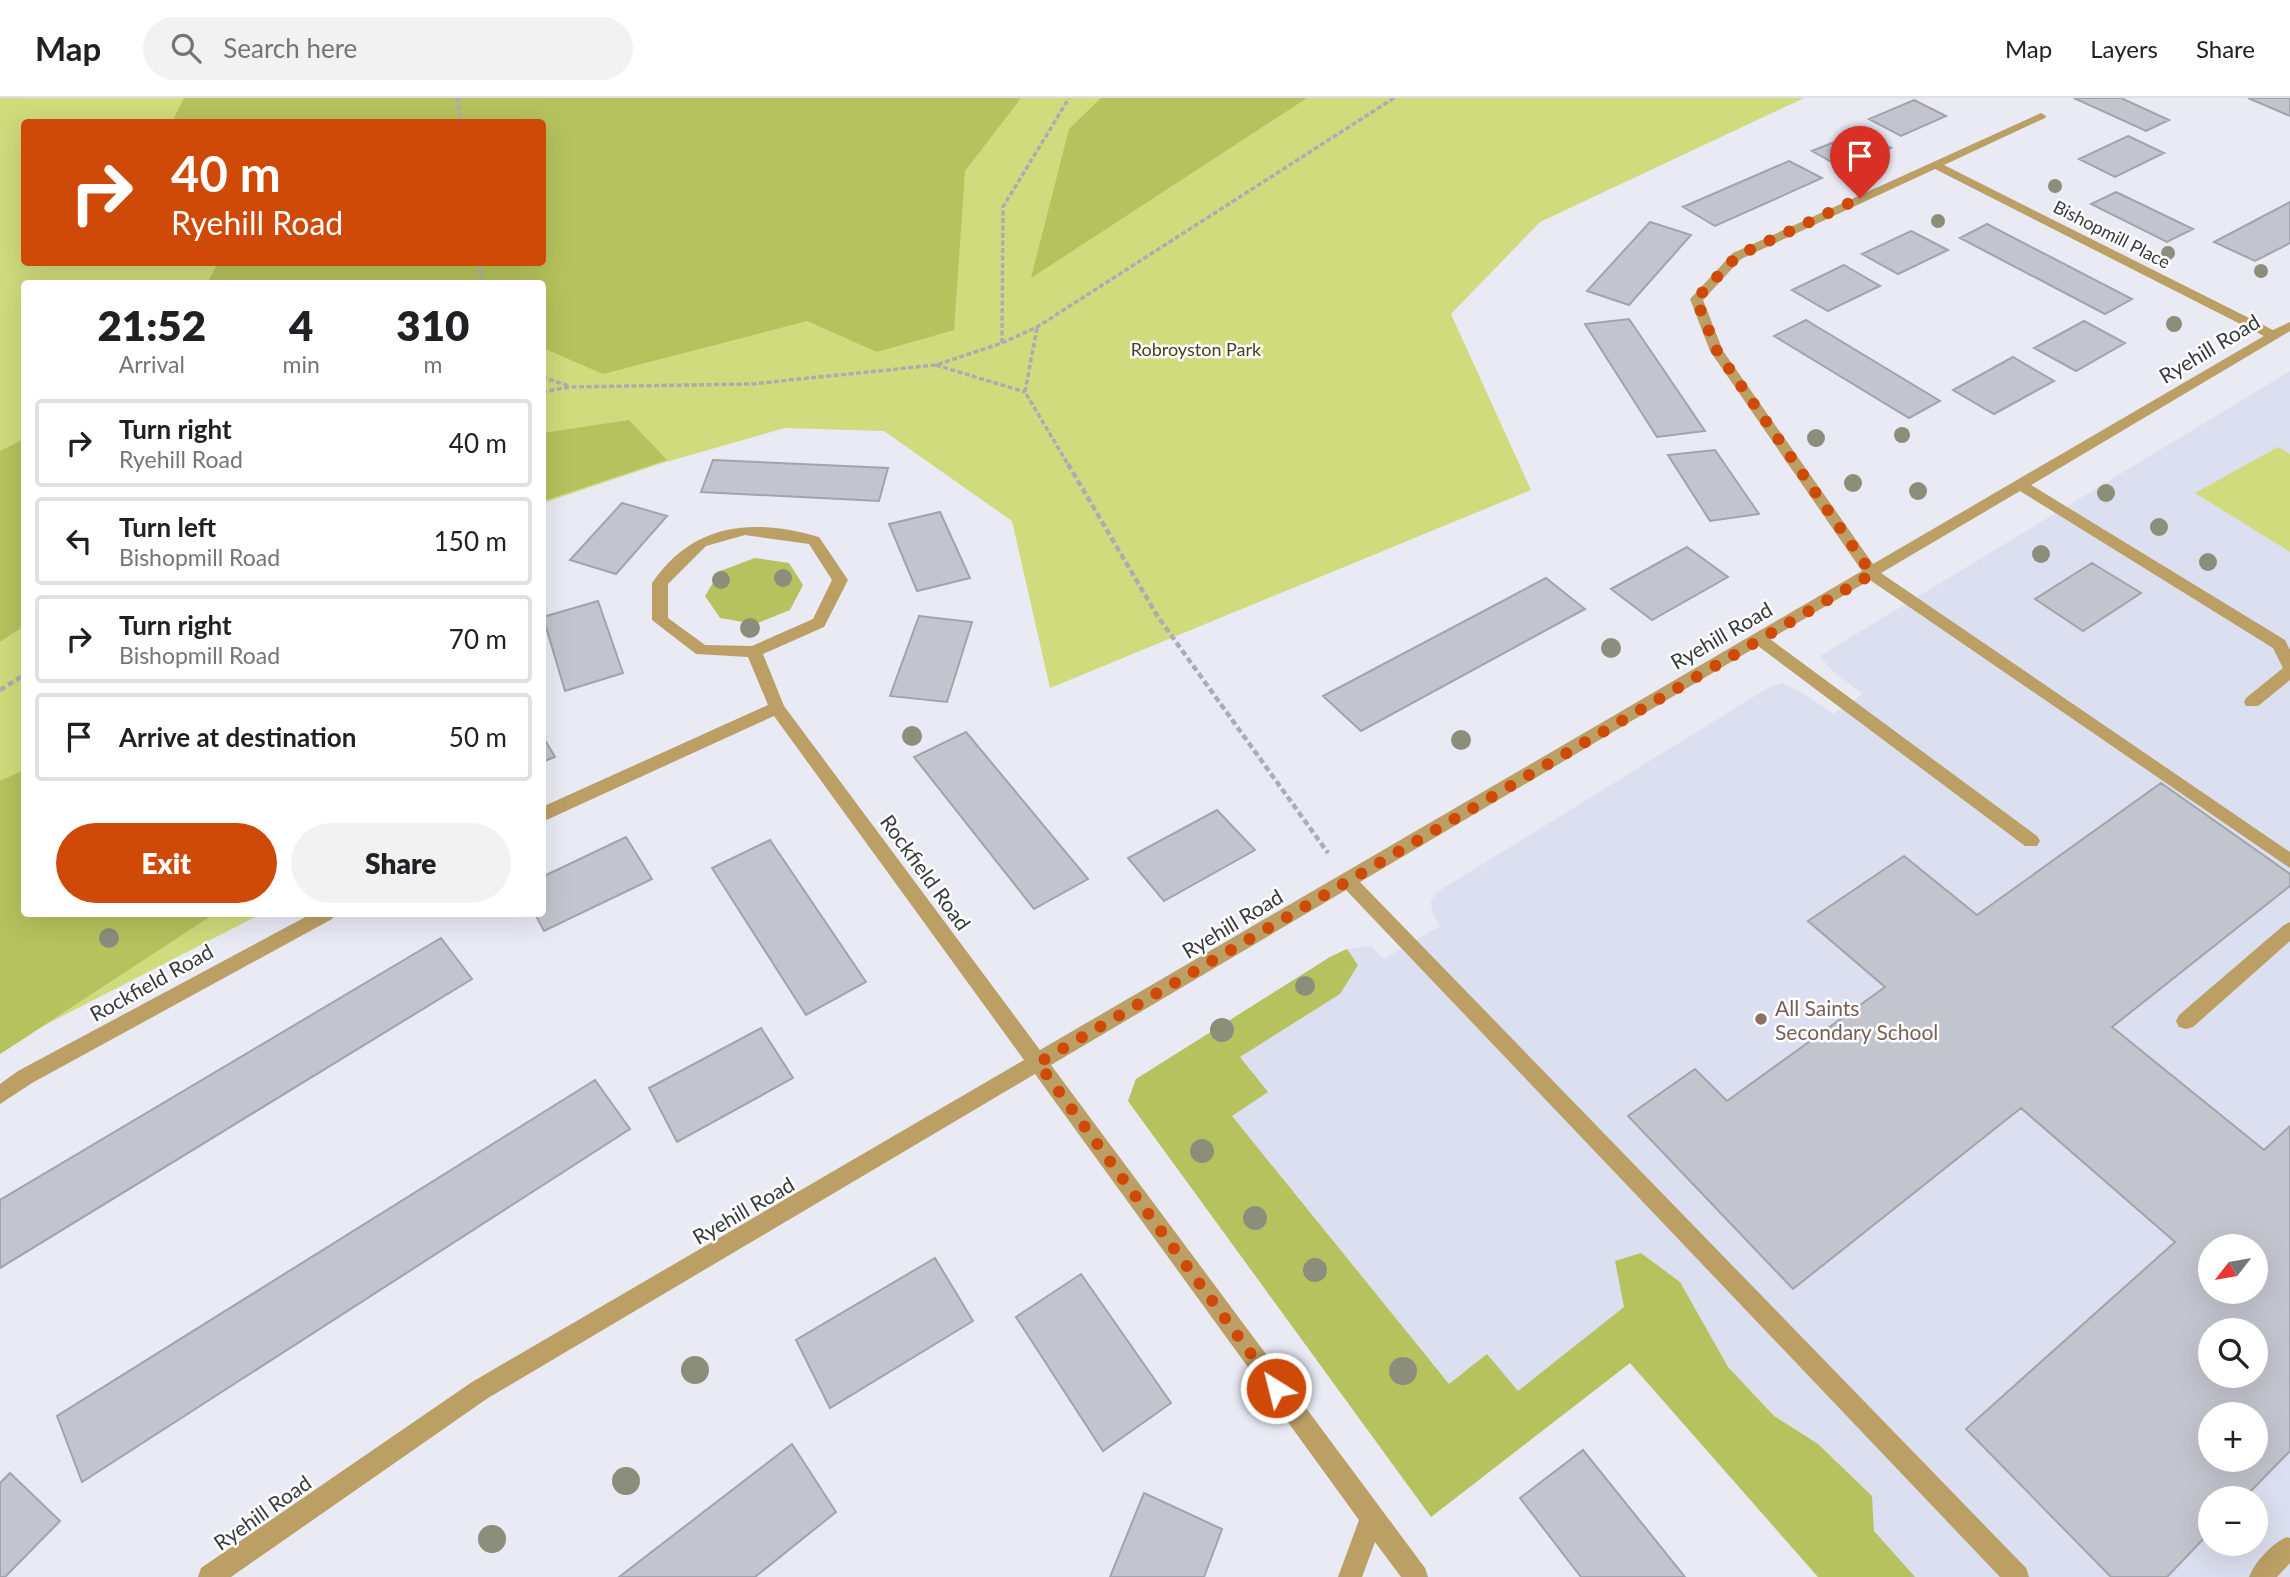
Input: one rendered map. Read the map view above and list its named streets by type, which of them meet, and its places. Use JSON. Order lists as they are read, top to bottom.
{
  "streets": {
    "street": ["Bishopmill Place", "Ryehill Road", "Rockfield Road"]
  },
  "crossings": [
    ["Bishopmill Place", "Ryehill Road"],
    ["Ryehill Road", "Rockfield Road"]
  ],
  "parks": ["Robroyston Park"],
  "places": ["All Saints Secondary School"],
  "north": "bottom left",
  "page": {
    "header": "Map",
    "search": "Search here",
    "nav": ["Map", "Layers", "Share"],
    "turn": ["40 m", "Ryehill Road"],
    "eta": [
      "21:52",
      "Arrival",
      "4",
      "min",
      "310",
      "m"
    ],
    "list": [
      {
        "name": "Turn right",
        "note": "Ryehill Road",
        "value": "40 m"
      },
      {
        "name": "Turn left",
        "note": "Bishopmill Road",
        "value": "150 m"
      },
      {
        "name": "Turn right",
        "note": "Bishopmill Road",
        "value": "70 m"
      },
      {
        "name": "Arrive at destination",
        "value": "50 m"
      }
    ],
    "buttons": ["Exit", "Share"],
    "map_buttons": ["+", "−"]
  }
}
